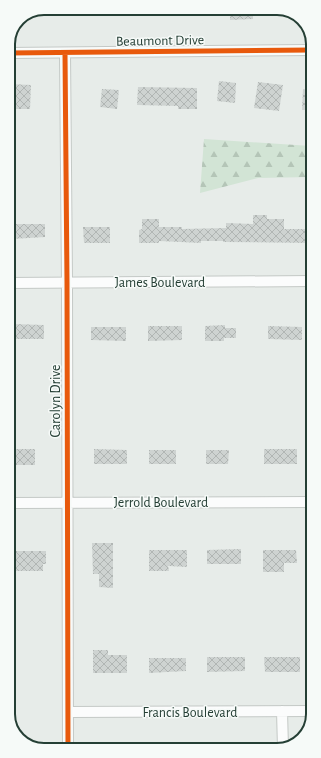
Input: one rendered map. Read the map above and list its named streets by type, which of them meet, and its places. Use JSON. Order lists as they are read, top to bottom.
{
  "streets": {
    "street": [
      "Beaumont Drive",
      "James Boulevard",
      "Carolyn Drive",
      "Jerrold Boulevard",
      "Francis Boulevard"
    ]
  },
  "crossings": [
    ["Beaumont Drive", "Carolyn Drive"],
    ["James Boulevard", "Carolyn Drive"],
    ["Carolyn Drive", "Jerrold Boulevard"],
    ["Carolyn Drive", "Francis Boulevard"]
  ]
}
